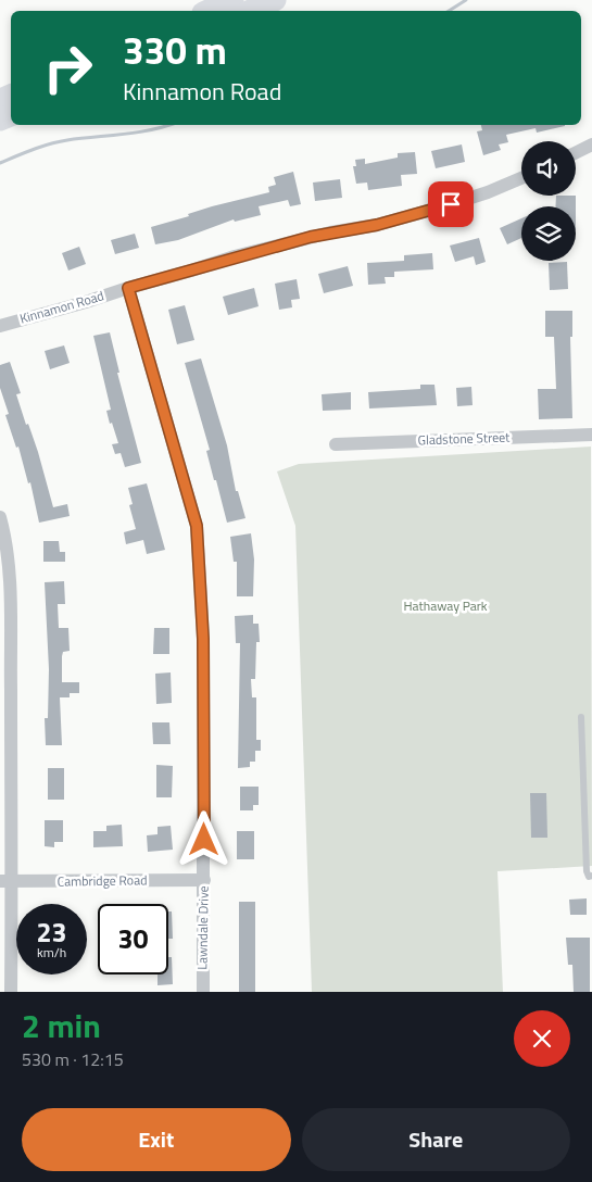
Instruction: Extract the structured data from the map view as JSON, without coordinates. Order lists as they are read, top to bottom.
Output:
{
  "streets": {
    "street": [
      "Kinnamon Road",
      "Gladstone Street",
      "Cambridge Road",
      "Lawndale Drive"
    ]
  },
  "crossings": [
    ["Kinnamon Road", "Lawndale Drive"],
    ["Cambridge Road", "Lawndale Drive"]
  ],
  "parks": ["Hathaway Park"],
  "page": {
    "turn": ["330 m", "Kinnamon Road"],
    "speed": "23 km/h",
    "limit": "30",
    "heading": ["2 min", "530 m · 12:15"],
    "buttons": ["Exit", "Share"]
  }
}
